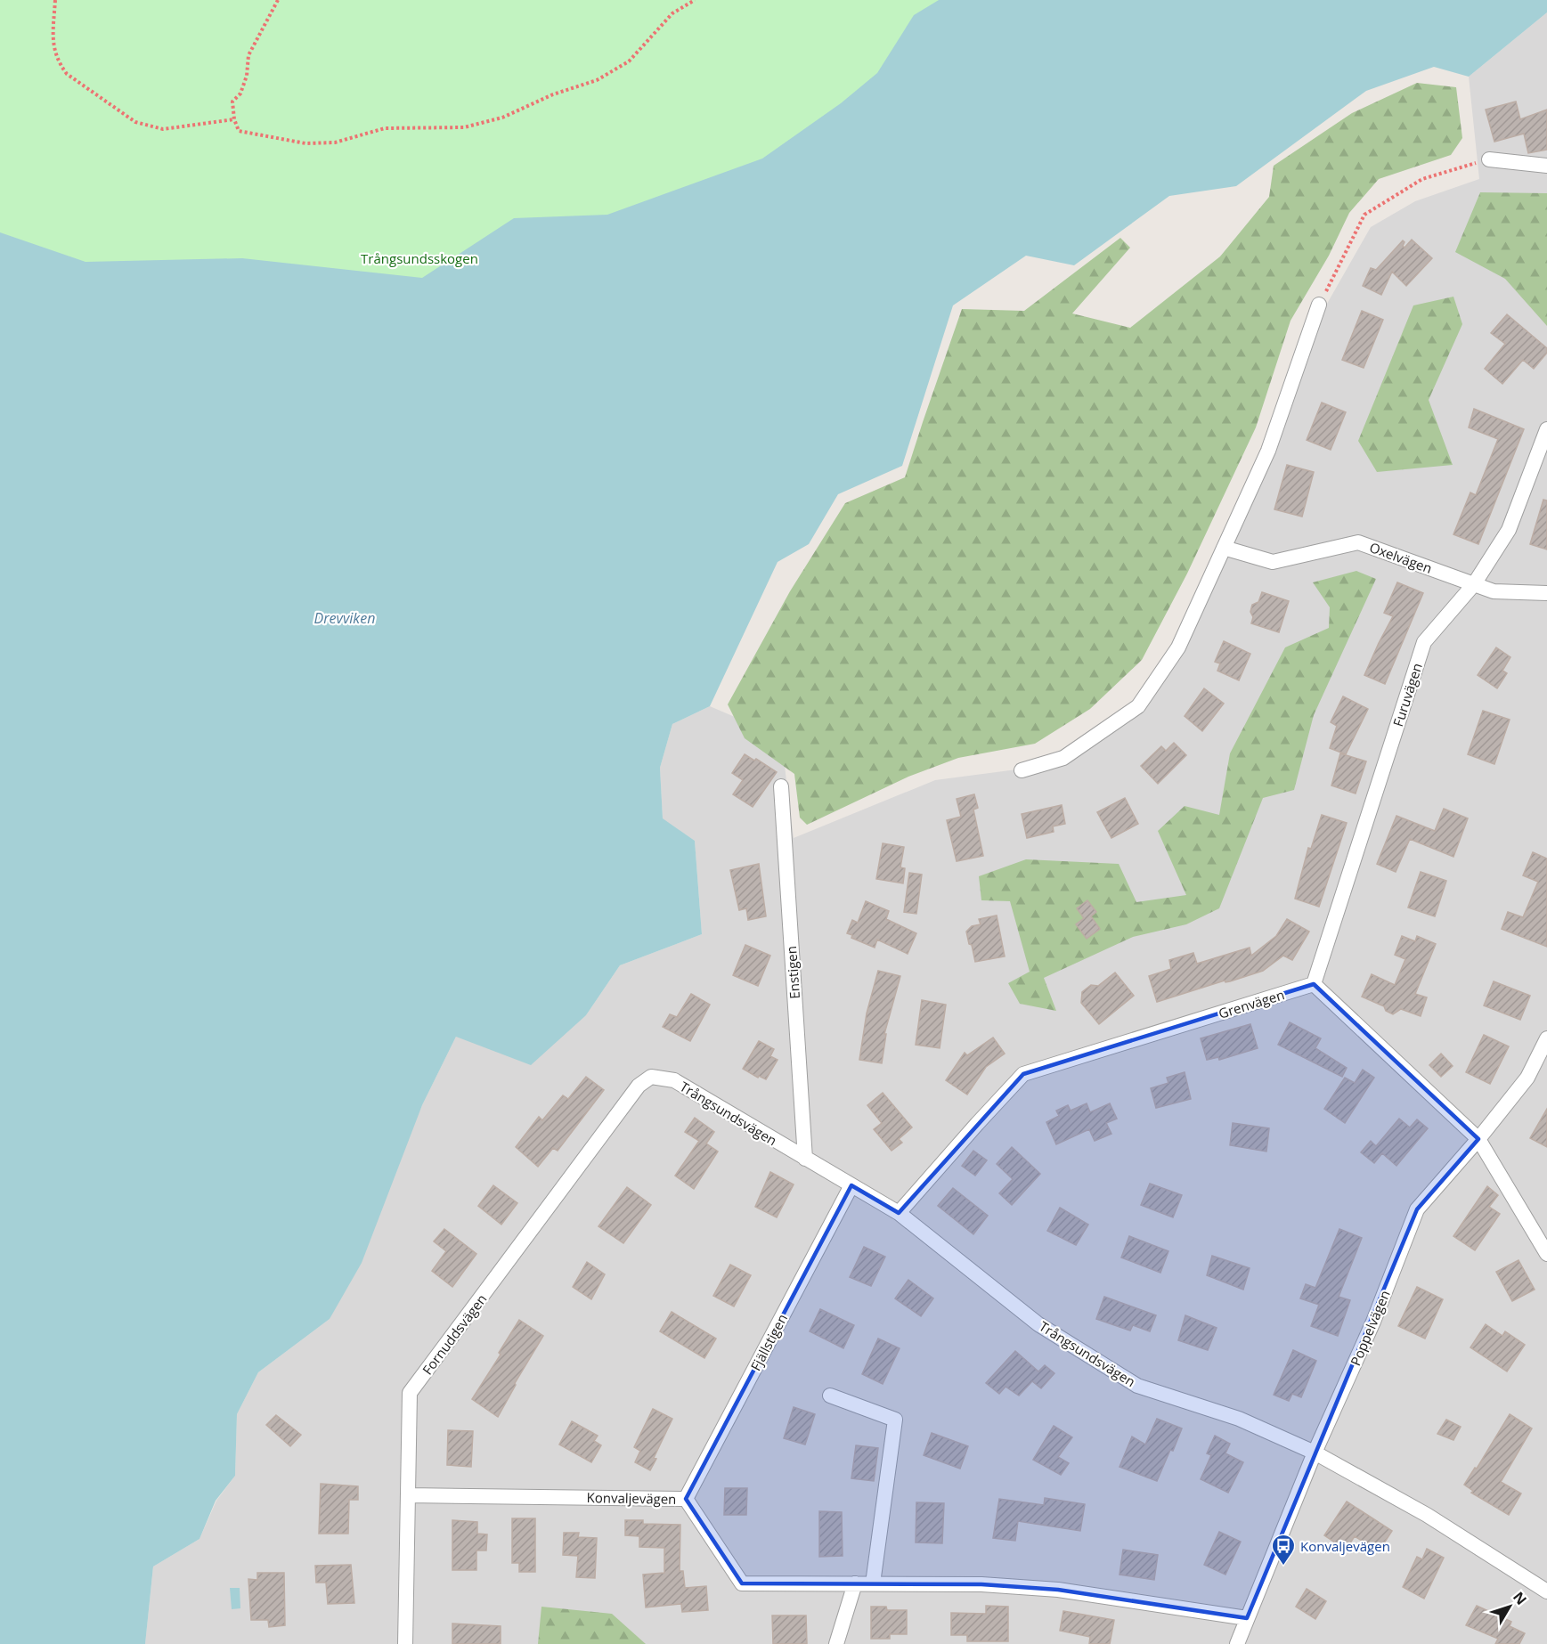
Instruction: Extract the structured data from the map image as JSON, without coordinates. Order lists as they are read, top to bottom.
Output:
{
  "streets": {
    "street": [
      "Oxelvägen",
      "Furuvägen",
      "Enstigen",
      "Grenvägen",
      "Trångsundsvägen",
      "Poppelvägen",
      "Fornuddsvägen",
      "Fjällstigen",
      "Konvaljevägen"
    ]
  },
  "crossings": [
    ["Oxelvägen", "Furuvägen"],
    ["Furuvägen", "Grenvägen"],
    ["Enstigen", "Trångsundsvägen"],
    ["Grenvägen", "Trångsundsvägen"],
    ["Trångsundsvägen", "Poppelvägen"],
    ["Trångsundsvägen", "Fornuddsvägen"],
    ["Trångsundsvägen", "Fjällstigen"],
    ["Poppelvägen", "Konvaljevägen"],
    ["Fornuddsvägen", "Konvaljevägen"],
    ["Fjällstigen", "Konvaljevägen"]
  ],
  "water": ["Drevviken"],
  "parks": ["Trångsundsskogen"],
  "places": {
    "bus stop": ["Konvaljevägen"]
  },
  "north": "top right"
}
